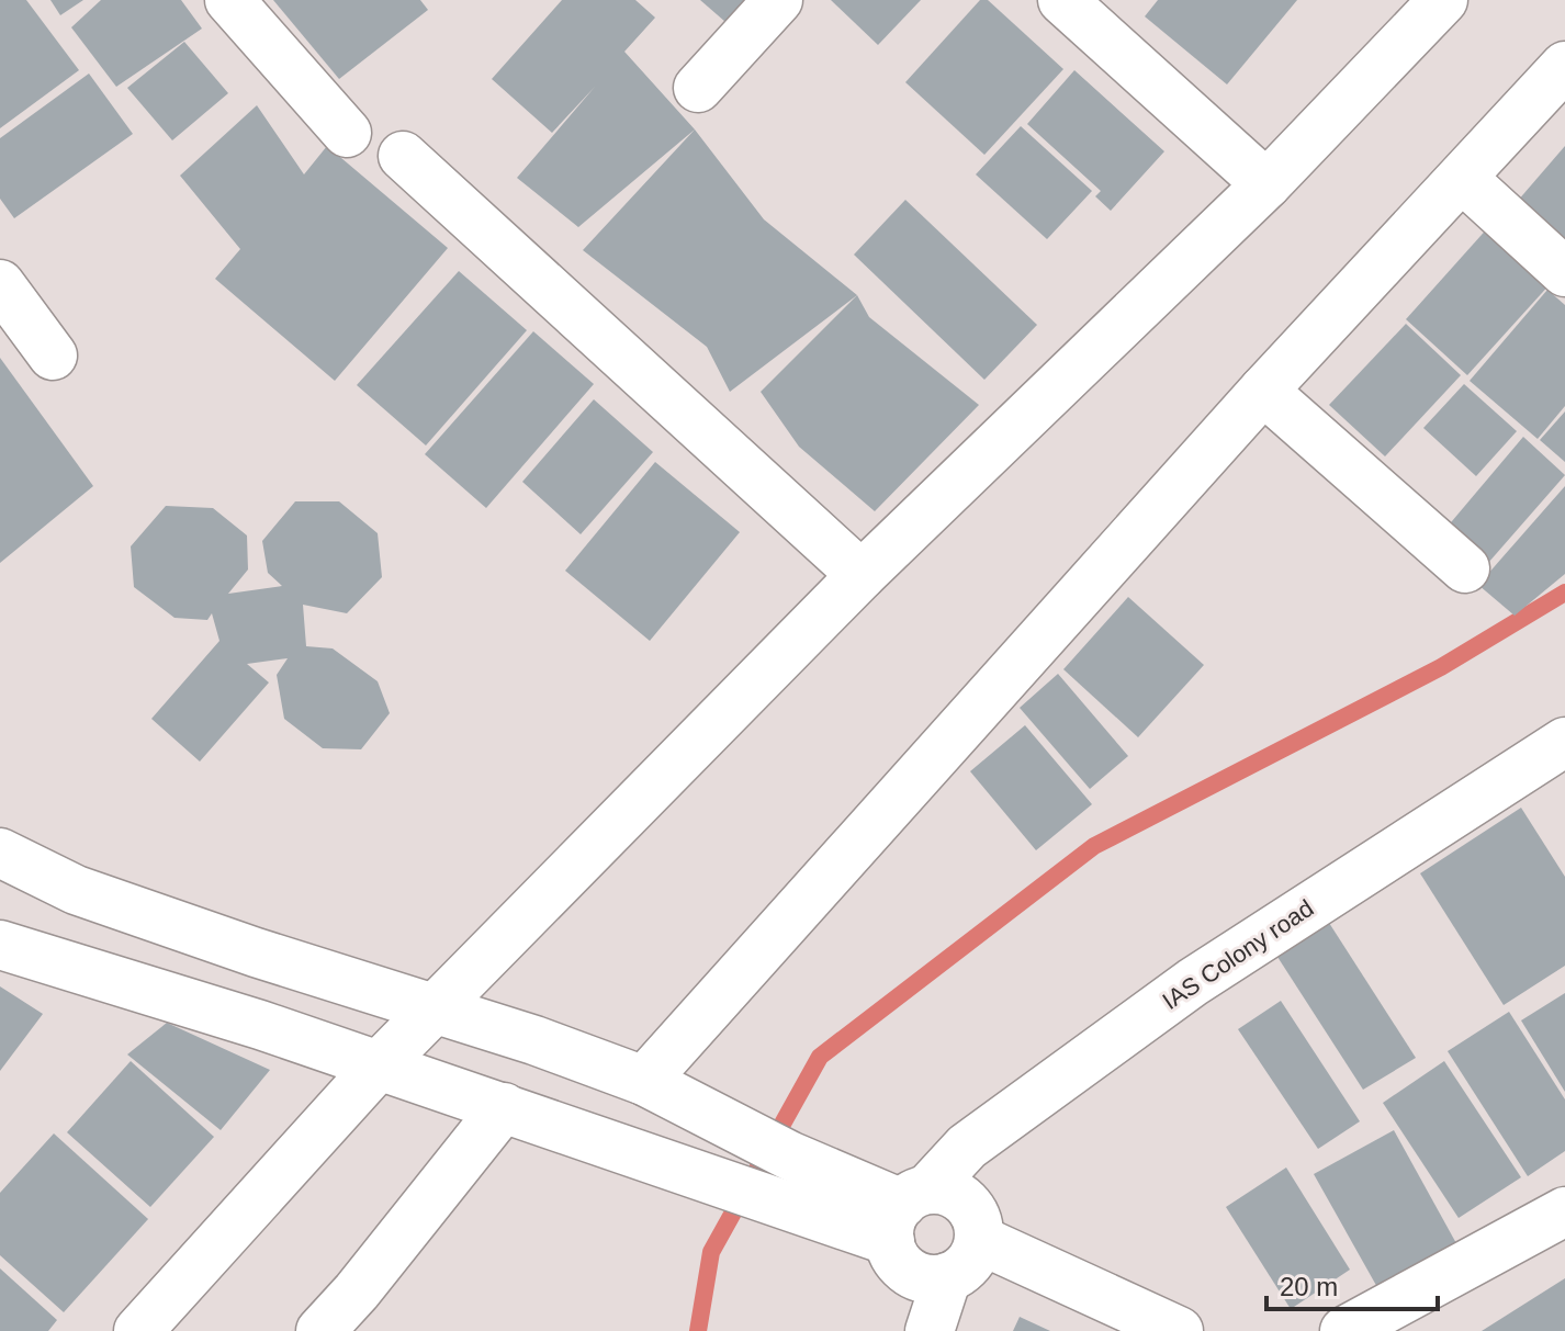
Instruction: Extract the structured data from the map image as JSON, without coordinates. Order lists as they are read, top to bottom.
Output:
{
  "streets": {
    "street": ["IAS Colony road"]
  },
  "scale_bar": "20 m"
}
